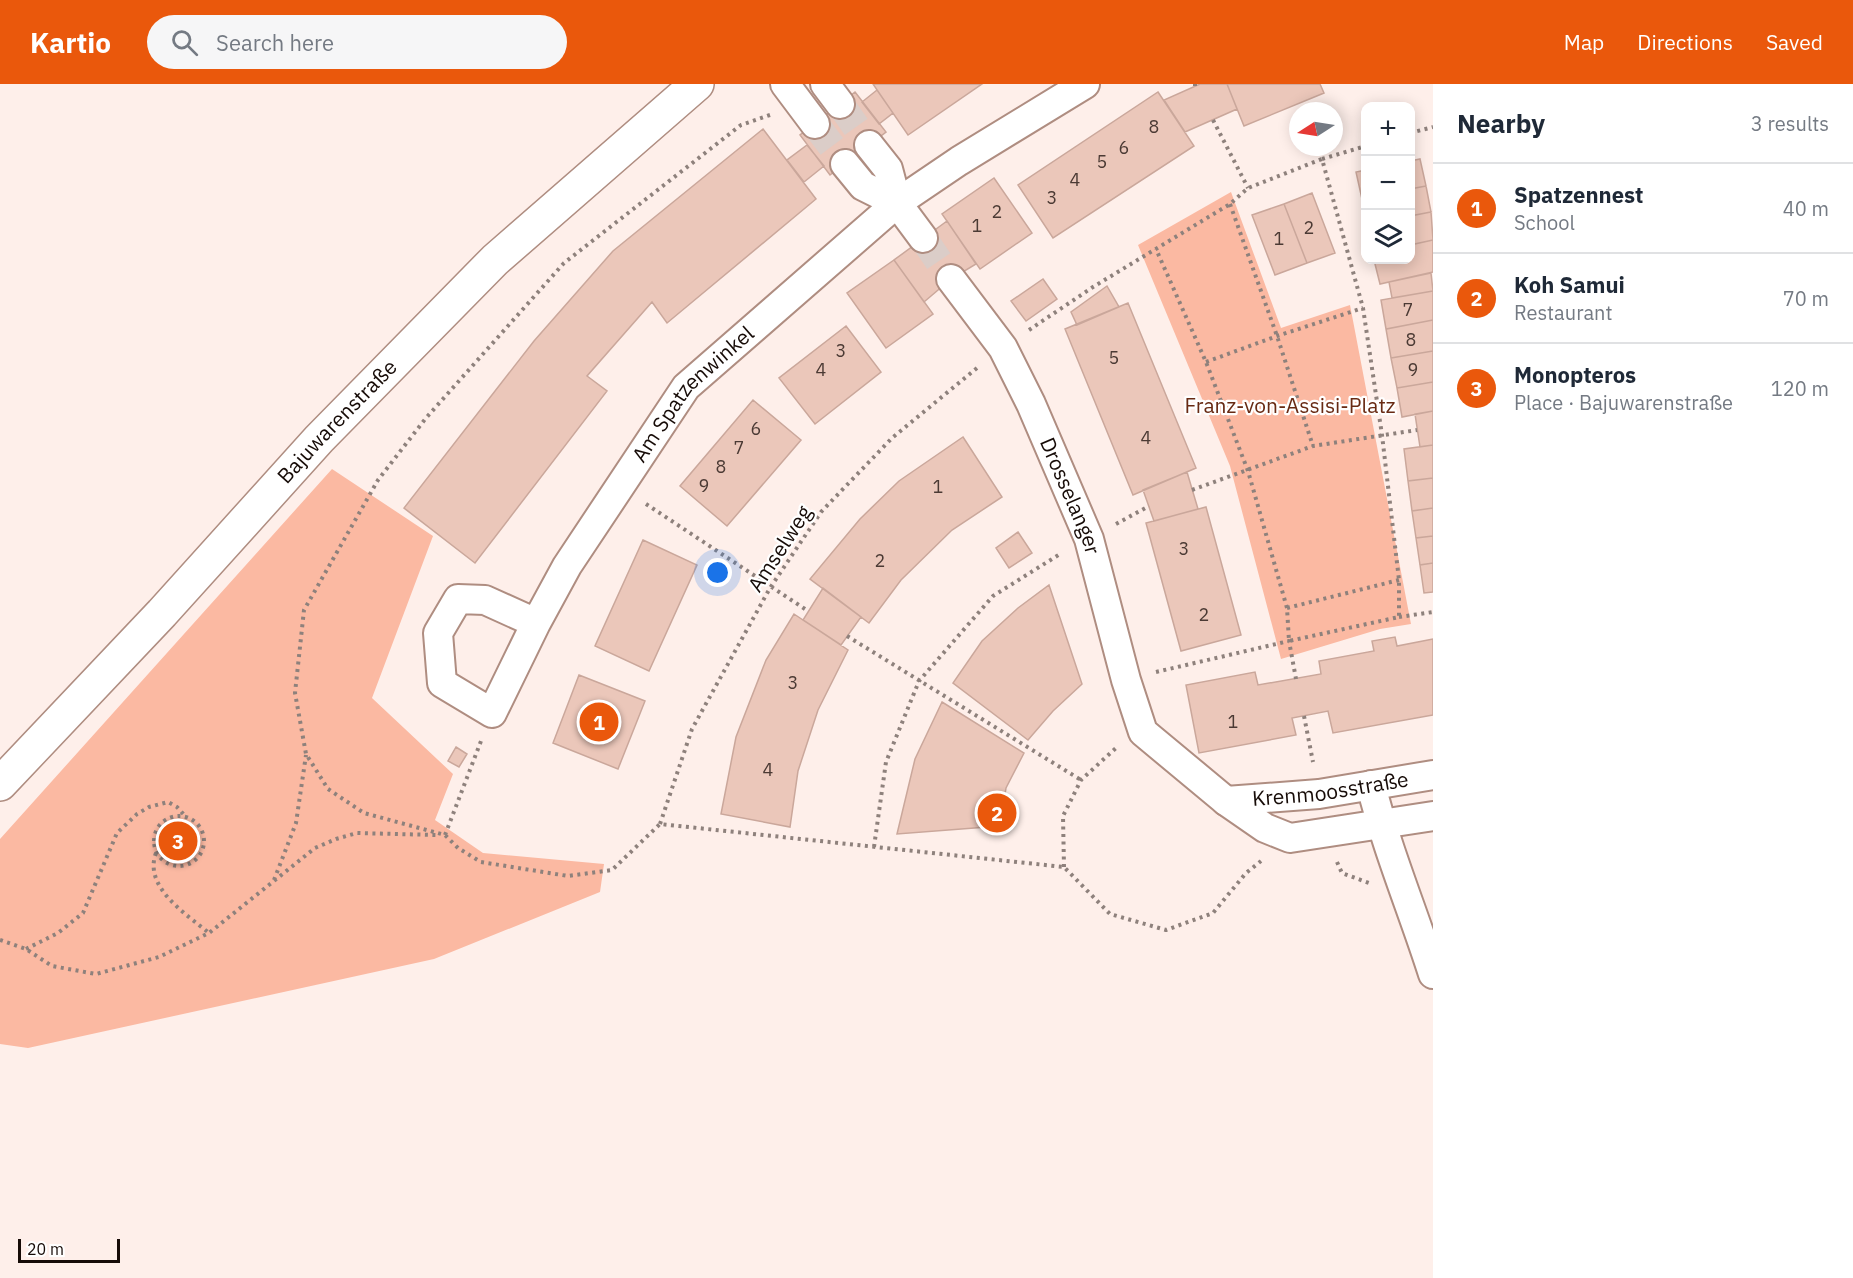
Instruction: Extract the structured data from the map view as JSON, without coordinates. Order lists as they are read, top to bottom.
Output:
{
  "streets": {
    "main road": ["Bajuwarenstraße"],
    "street": ["Am Spatzenwinkel", "Drosselanger", "Krenmoosstraße"],
    "path": ["Amselweg"]
  },
  "crossings": [
    ["Drosselanger", "Amselweg"],
    ["Drosselanger", "Krenmoosstraße"]
  ],
  "parks": ["Franz-von-Assisi-Platz"],
  "house_numbers": [
    "8",
    "6",
    "5",
    "4",
    "3",
    "2",
    "1",
    "2",
    "1",
    "7",
    "8",
    "3",
    "5",
    "4",
    "9",
    "6",
    "4",
    "7",
    "8",
    "9",
    "1",
    "3",
    "2",
    "2",
    "3",
    "1",
    "4"
  ],
  "scale_bar": "20 m",
  "north": "left",
  "page": {
    "header": "Kartio",
    "search": "Search here",
    "nav": ["Map", "Directions", "Saved"],
    "heading": ["Nearby", "3 results"],
    "map_buttons": ["+", "−"],
    "list": [
      {
        "mark": "1",
        "name": "Spatzennest",
        "note": "School",
        "value": "40 m"
      },
      {
        "mark": "2",
        "name": "Koh Samui",
        "note": "Restaurant",
        "value": "70 m"
      },
      {
        "mark": "3",
        "name": "Monopteros",
        "note": "Place · Bajuwarenstraße",
        "value": "120 m"
      }
    ],
    "pins": ["1", "2", "3"],
    "scale": "20 m"
  }
}
